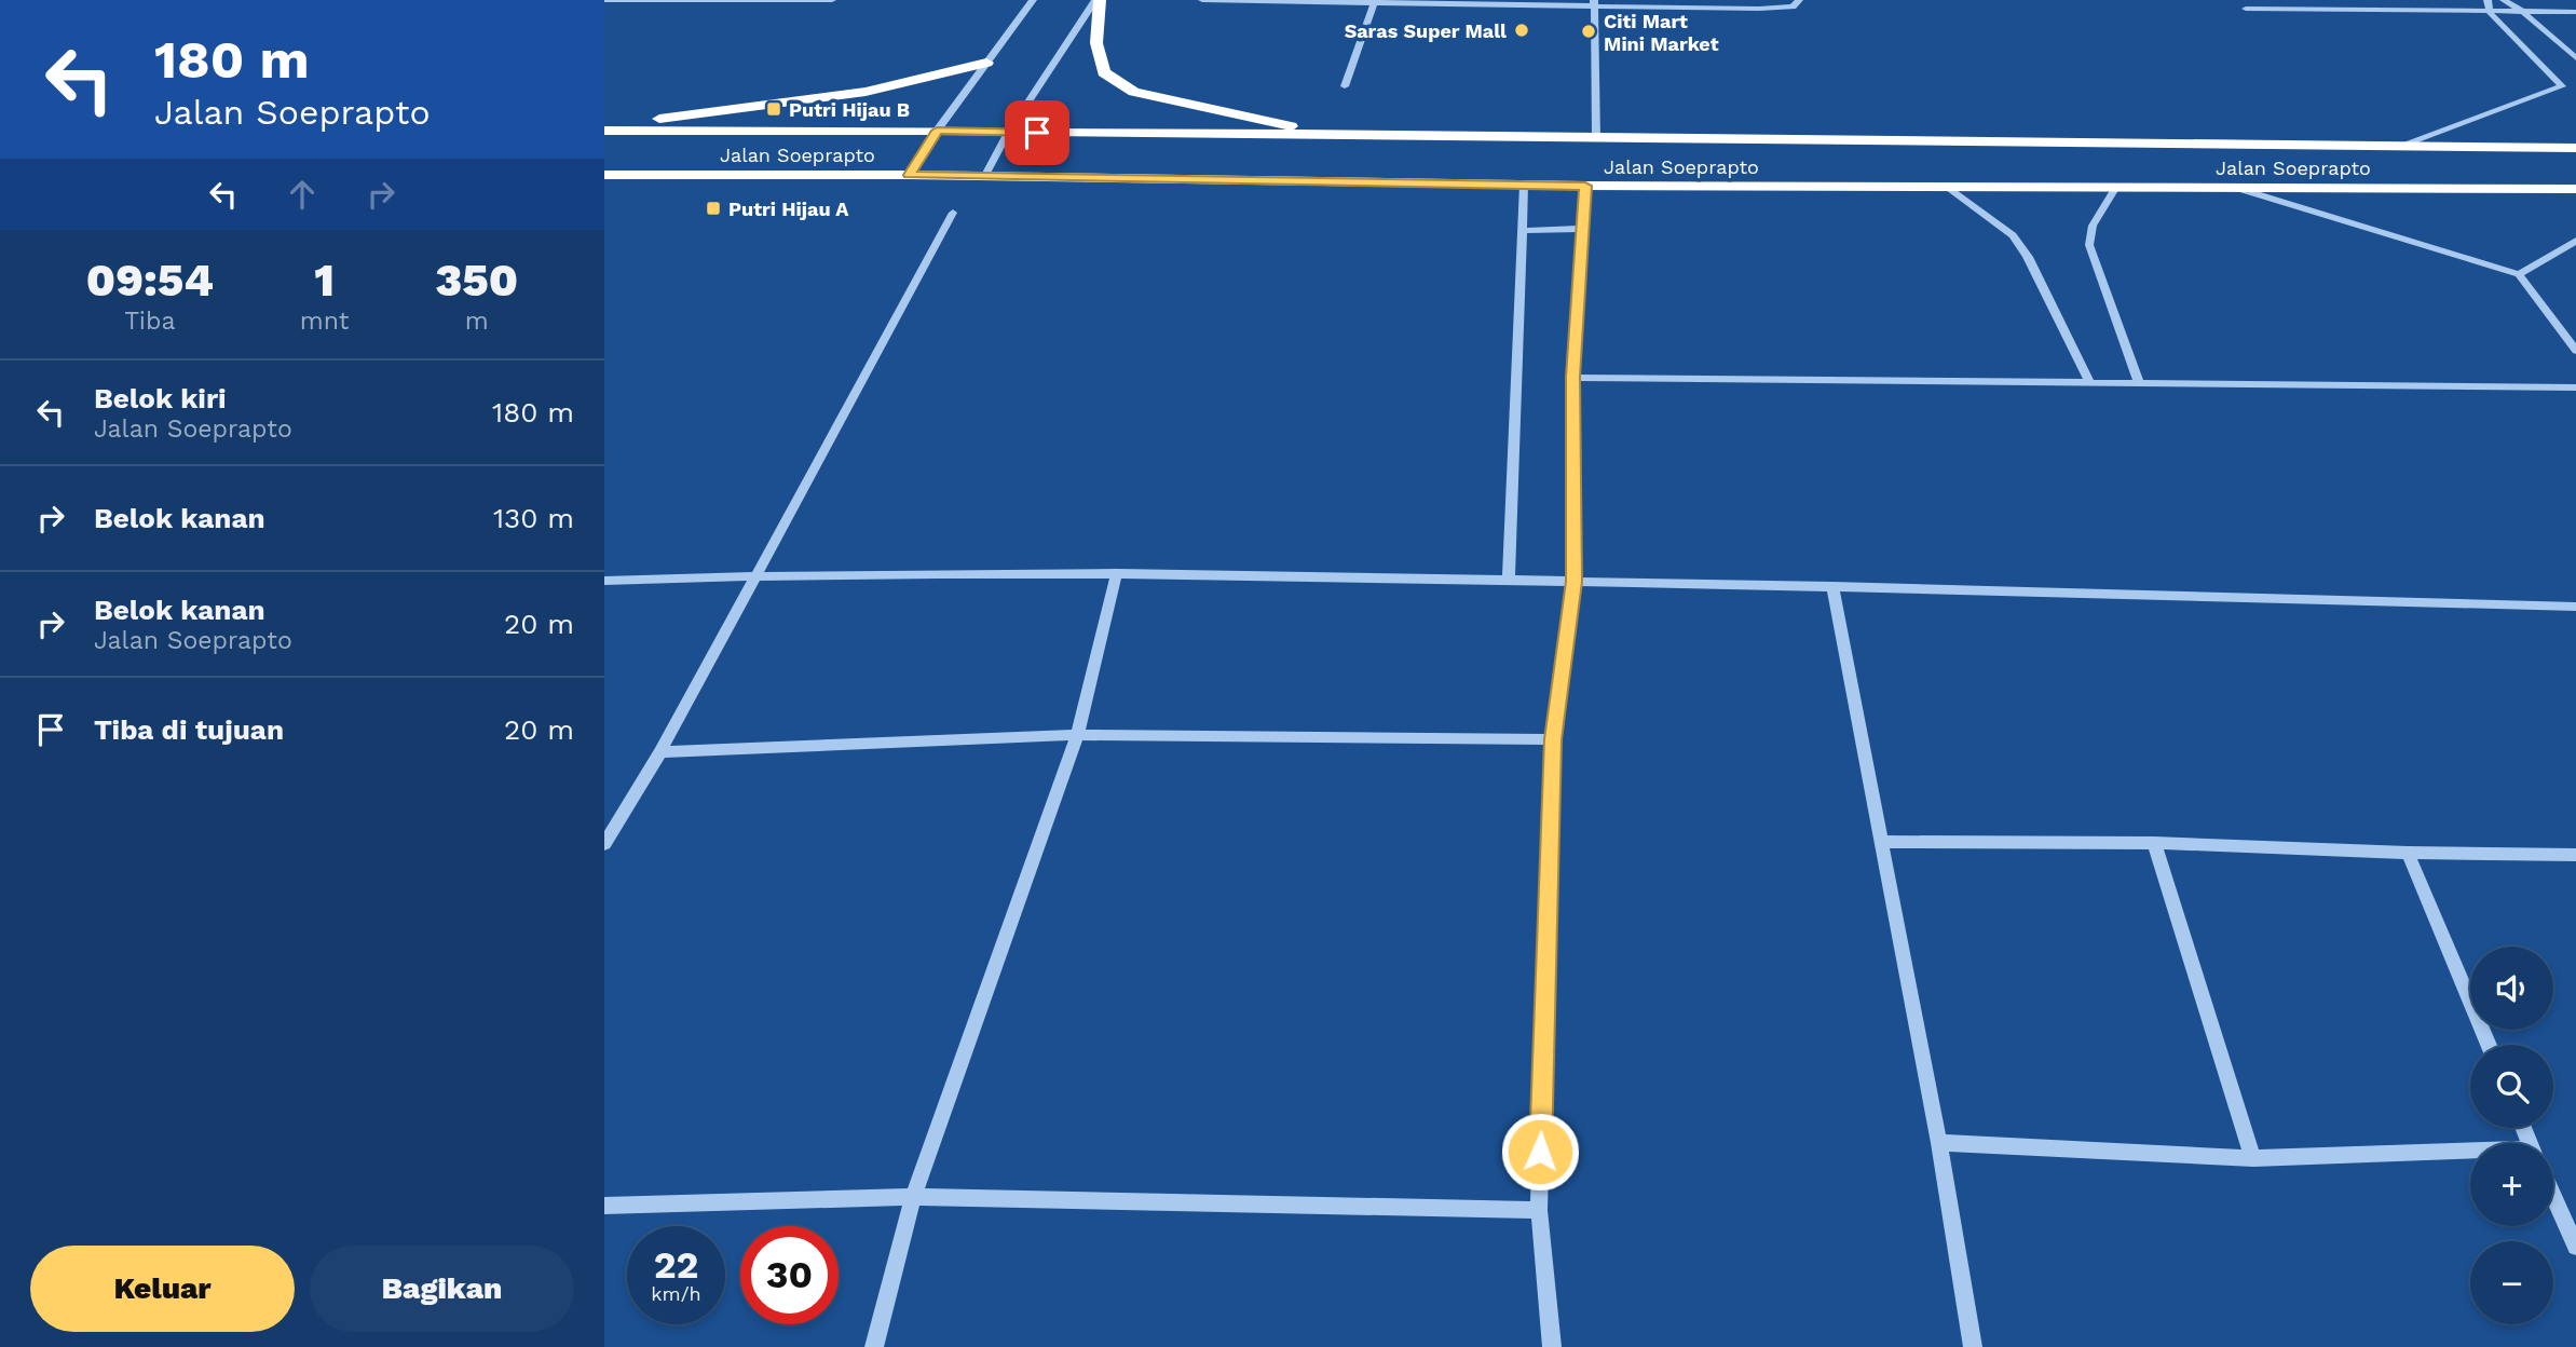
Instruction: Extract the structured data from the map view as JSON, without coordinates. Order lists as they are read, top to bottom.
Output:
{
  "streets": {
    "highway": ["Jalan Soeprapto"]
  },
  "places": {
    "other": ["Saras Super Mall", "Citi Mart Mini Market"],
    "transit": ["Putri Hijau B", "Putri Hijau A"]
  },
  "page": {
    "turn": ["180 m", "Jalan Soeprapto"],
    "eta": [
      "09:54",
      "Tiba",
      "1",
      "mnt",
      "350",
      "m"
    ],
    "list": [
      {
        "name": "Belok kiri",
        "note": "Jalan Soeprapto",
        "value": "180 m"
      },
      {
        "name": "Belok kanan",
        "value": "130 m"
      },
      {
        "name": "Belok kanan",
        "note": "Jalan Soeprapto",
        "value": "20 m"
      },
      {
        "name": "Tiba di tujuan",
        "value": "20 m"
      }
    ],
    "map_buttons": ["+", "−"],
    "speed": "22 km/h",
    "limit": "30",
    "buttons": ["Keluar", "Bagikan"]
  }
}
